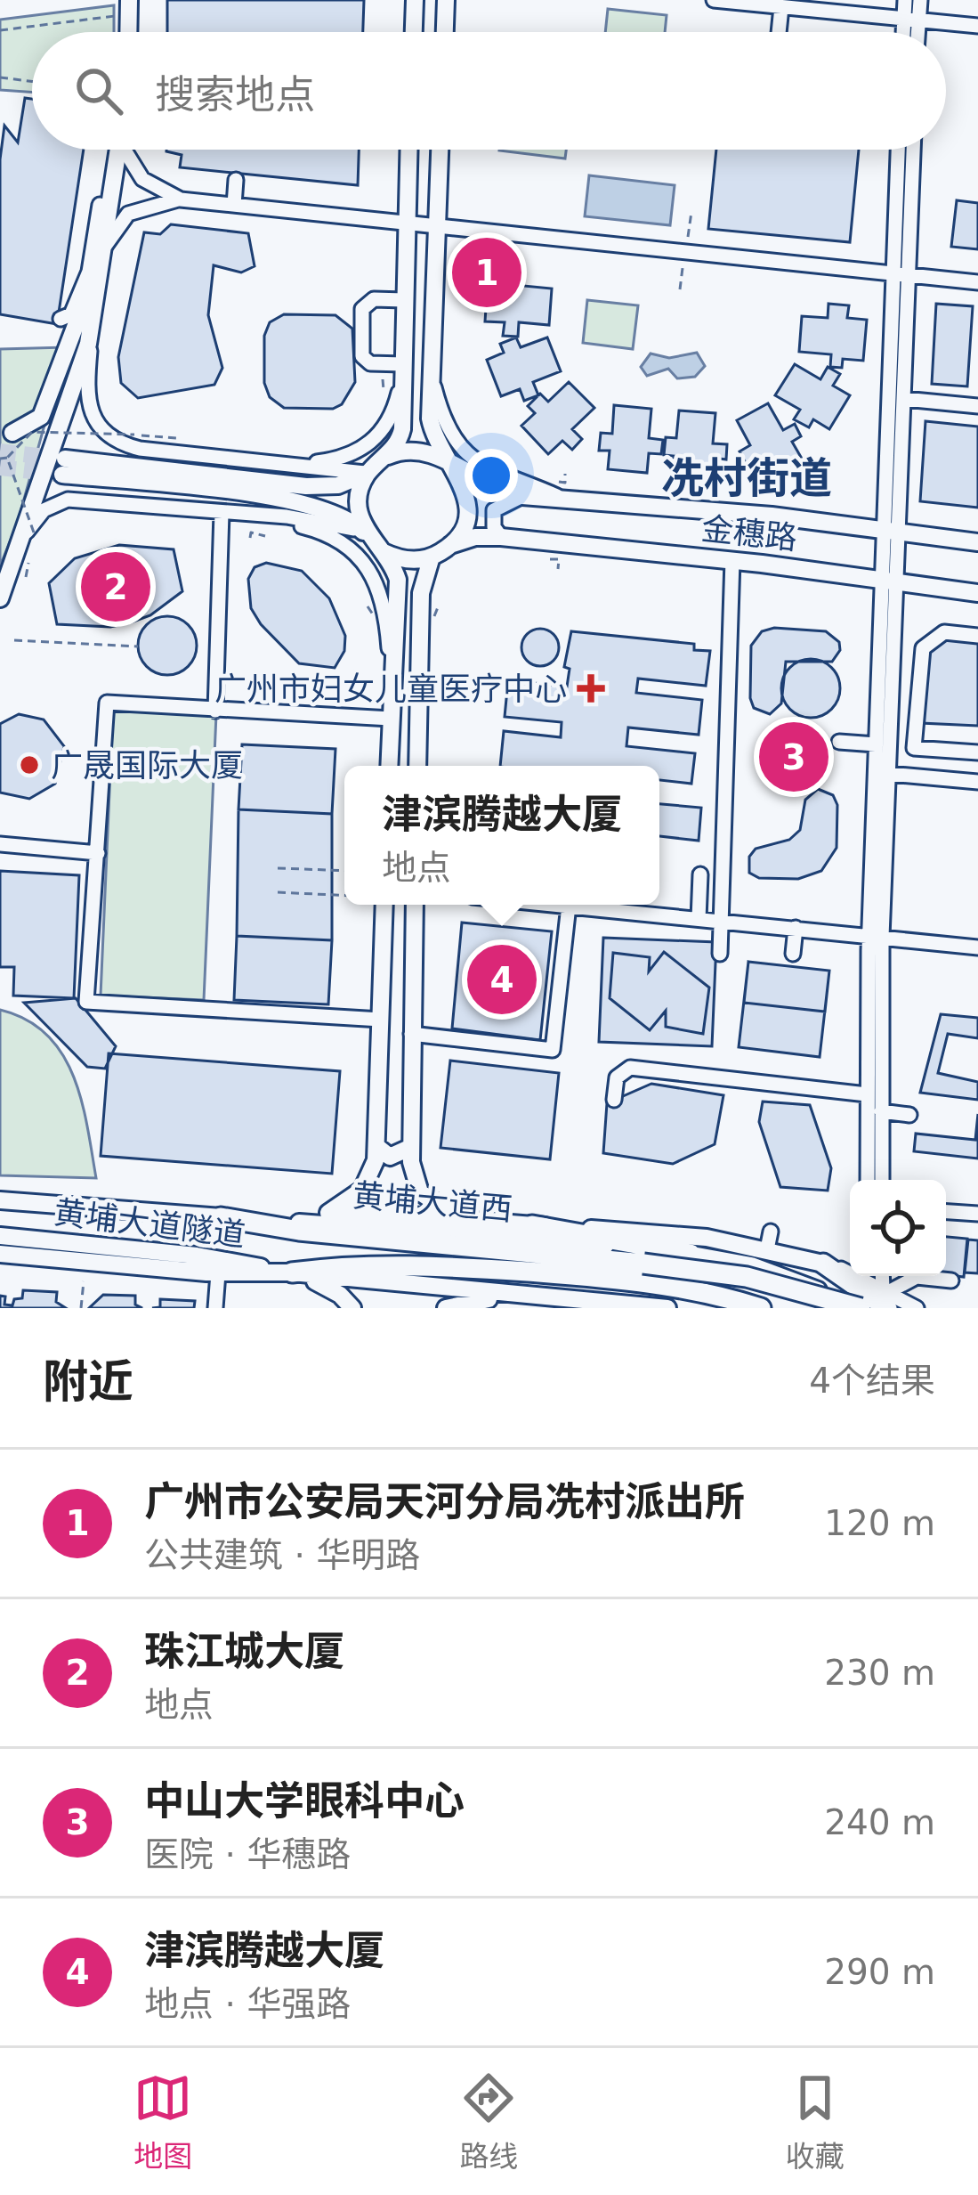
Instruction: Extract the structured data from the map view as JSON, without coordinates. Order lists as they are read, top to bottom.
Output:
{
  "streets": {
    "main road": ["金穗路", "黄埔大道西", "黄埔大道隧道"]
  },
  "districts": ["冼村街道"],
  "places": {
    "health": ["广州市妇女儿童医疗中心"],
    "other": ["广晟国际大厦"]
  },
  "page": {
    "search": "搜索地点",
    "pins": [
      "1",
      "2",
      "3",
      "4"
    ],
    "popup": ["津滨腾越大厦", "地点"],
    "heading": ["附近", "4个结果"],
    "list": [
      {
        "mark": "1",
        "name": "广州市公安局天河分局冼村派出所",
        "note": "公共建筑 · 华明路",
        "value": "120 m"
      },
      {
        "mark": "2",
        "name": "珠江城大厦",
        "note": "地点",
        "value": "230 m"
      },
      {
        "mark": "3",
        "name": "中山大学眼科中心",
        "note": "医院 · 华穗路",
        "value": "240 m"
      },
      {
        "mark": "4",
        "name": "津滨腾越大厦",
        "note": "地点 · 华强路",
        "value": "290 m"
      }
    ],
    "nav": ["地图", "路线", "收藏"]
  }
}
